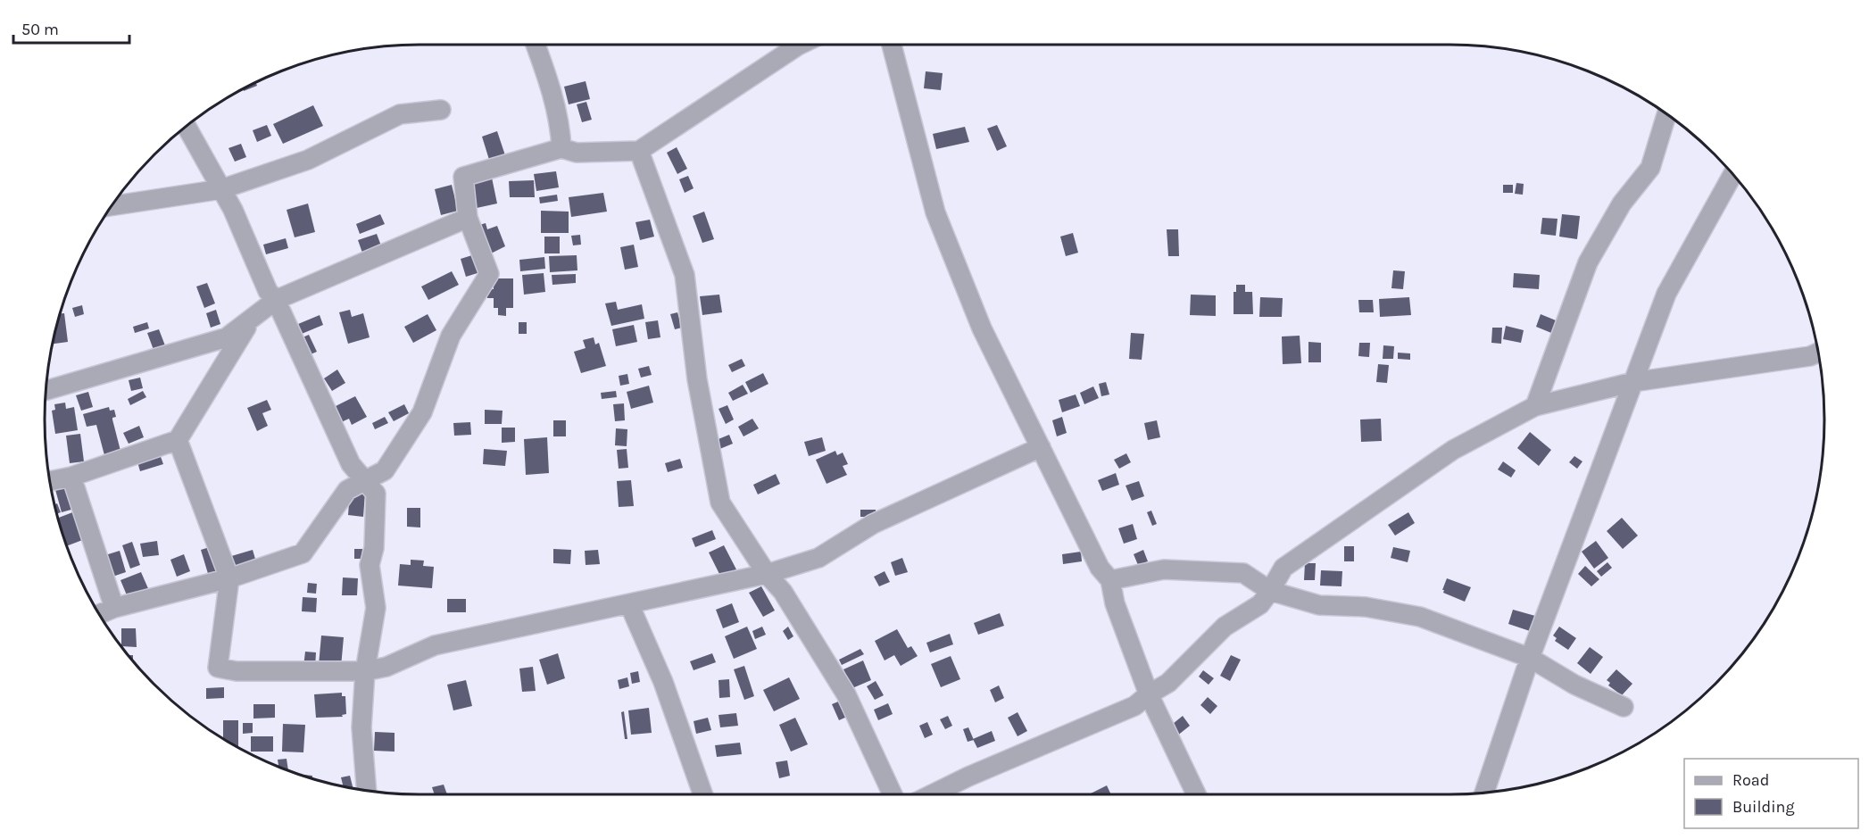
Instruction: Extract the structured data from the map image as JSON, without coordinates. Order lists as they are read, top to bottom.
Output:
{
  "legend": ["Road", "Building"],
  "scale_bar": "50 m"
}
